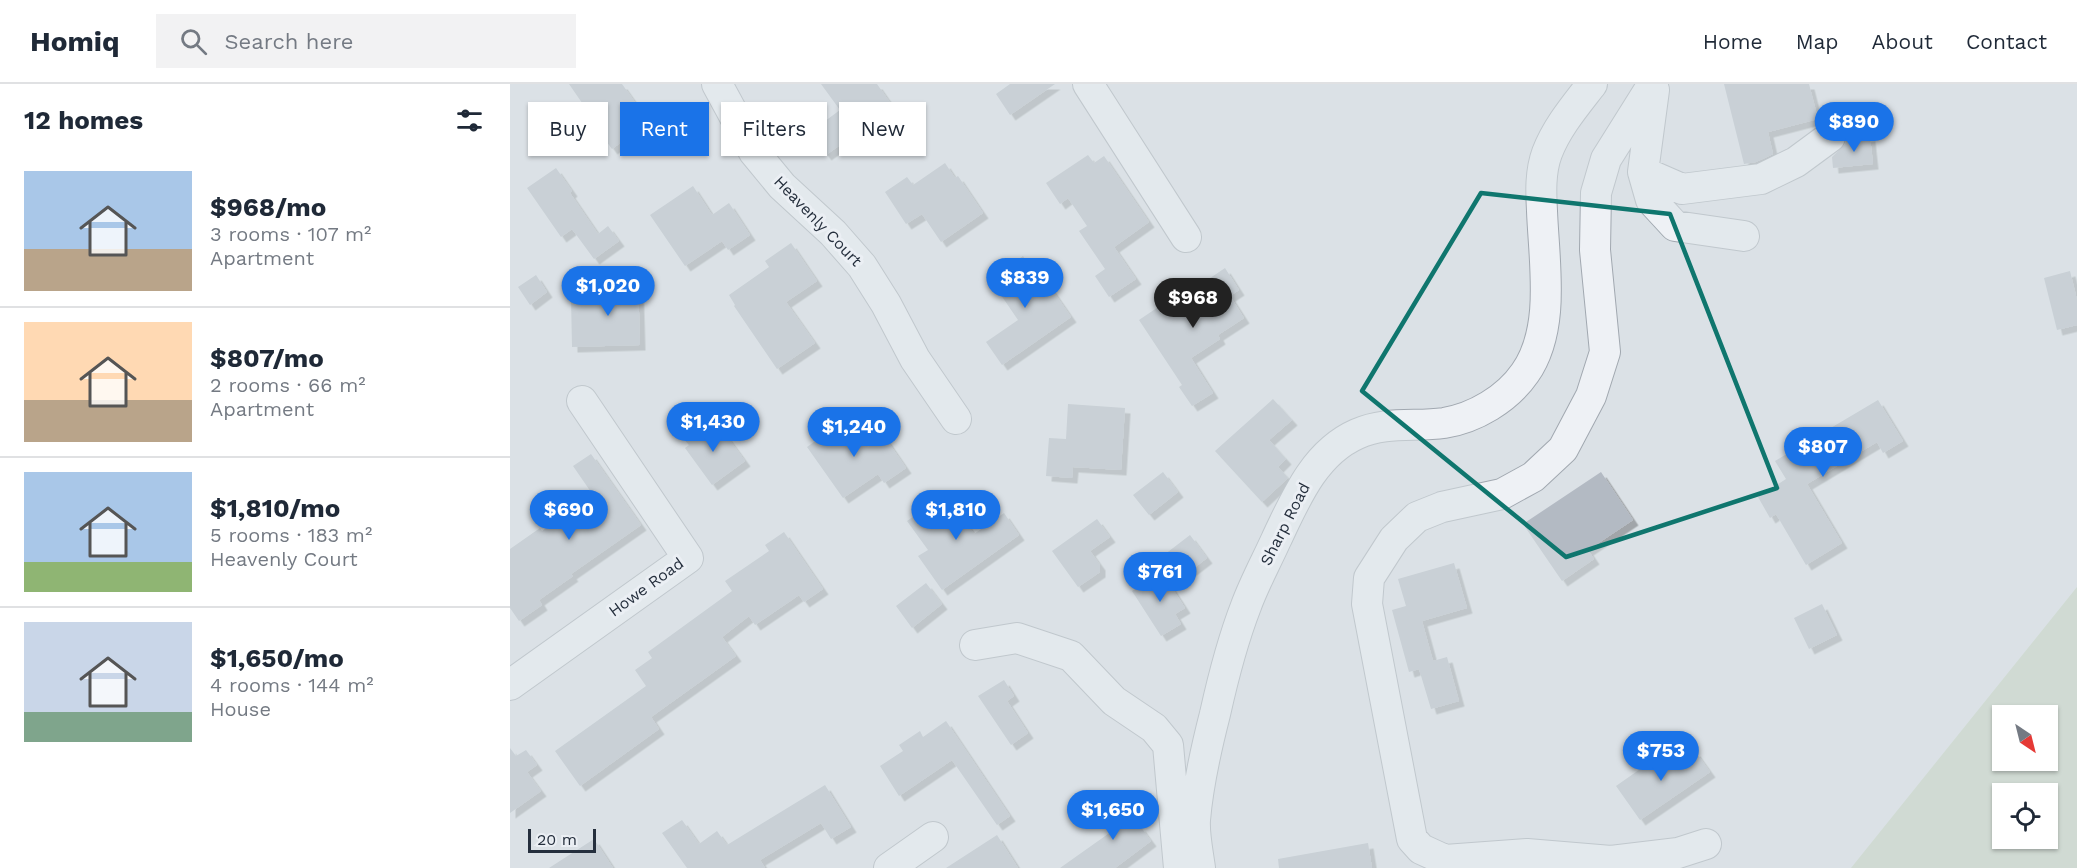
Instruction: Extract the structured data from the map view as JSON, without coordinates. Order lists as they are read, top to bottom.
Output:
{
  "streets": {
    "street": ["Heavenly Court", "Sharp Road", "Howe Road"]
  },
  "scale_bar": "20 m",
  "north": "bottom right",
  "page": {
    "header": "Homiq",
    "search": "Search here",
    "nav": [
      "Home",
      "Map",
      "About",
      "Contact"
    ],
    "heading": "12 homes",
    "price": [
      "$890",
      "$839",
      "$1,020",
      "$968",
      "$1,430",
      "$1,240",
      "$807",
      "$690",
      "$1,810",
      "$761",
      "$753",
      "$1,650"
    ],
    "chip": [
      "Buy",
      "Rent",
      "Filters",
      "New"
    ],
    "list": [
      {
        "name": "$968/mo",
        "note": "3 rooms · 107 m² · Apartment"
      },
      {
        "name": "$807/mo",
        "note": "2 rooms · 66 m² · Apartment"
      },
      {
        "name": "$1,810/mo",
        "note": "5 rooms · 183 m² · Heavenly Court"
      },
      {
        "name": "$1,650/mo",
        "note": "4 rooms · 144 m² · House"
      }
    ],
    "scale": "20 m"
  }
}
